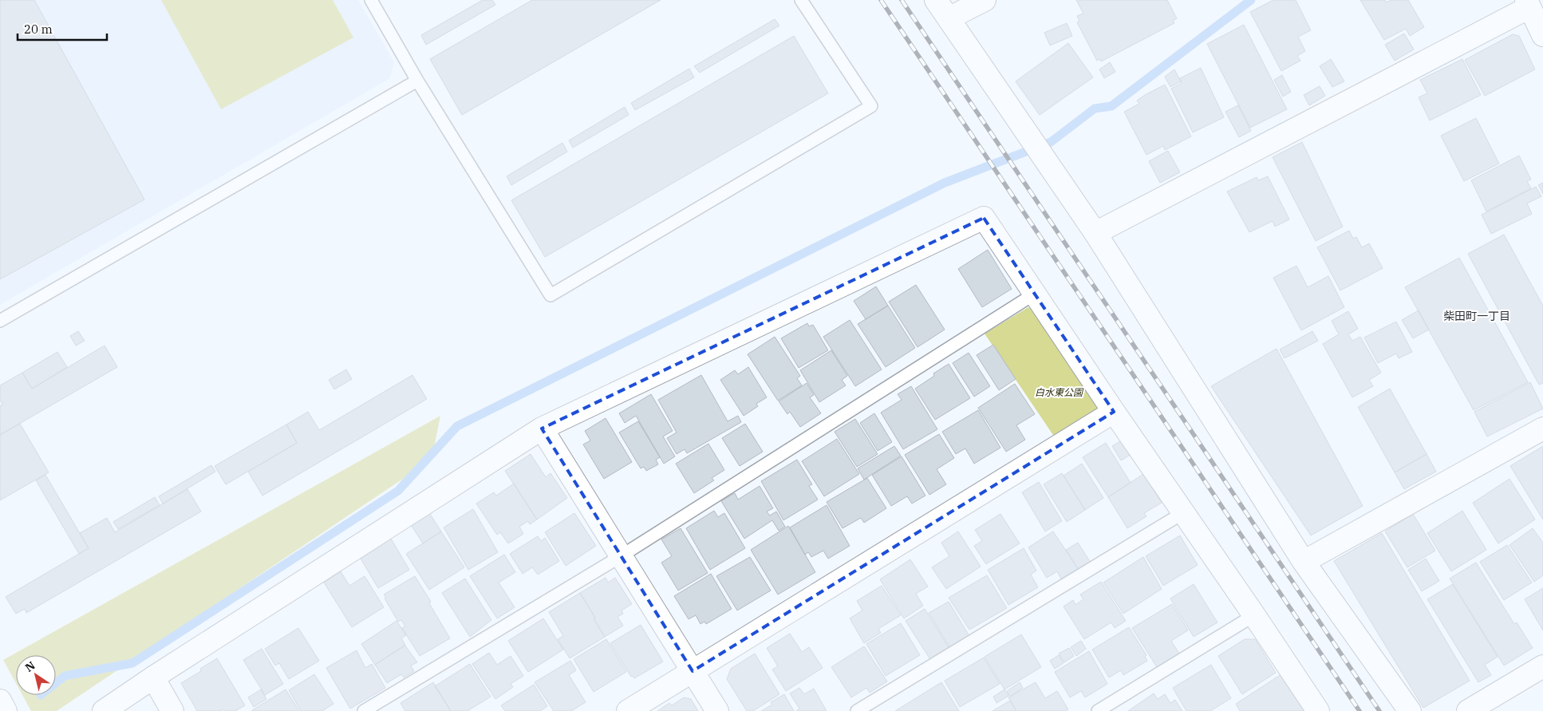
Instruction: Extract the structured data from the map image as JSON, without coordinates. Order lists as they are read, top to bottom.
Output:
{
  "districts": ["柴田町一丁目"],
  "parks": ["白水東公園"],
  "scale_bar": "20 m",
  "north": "top left"
}
